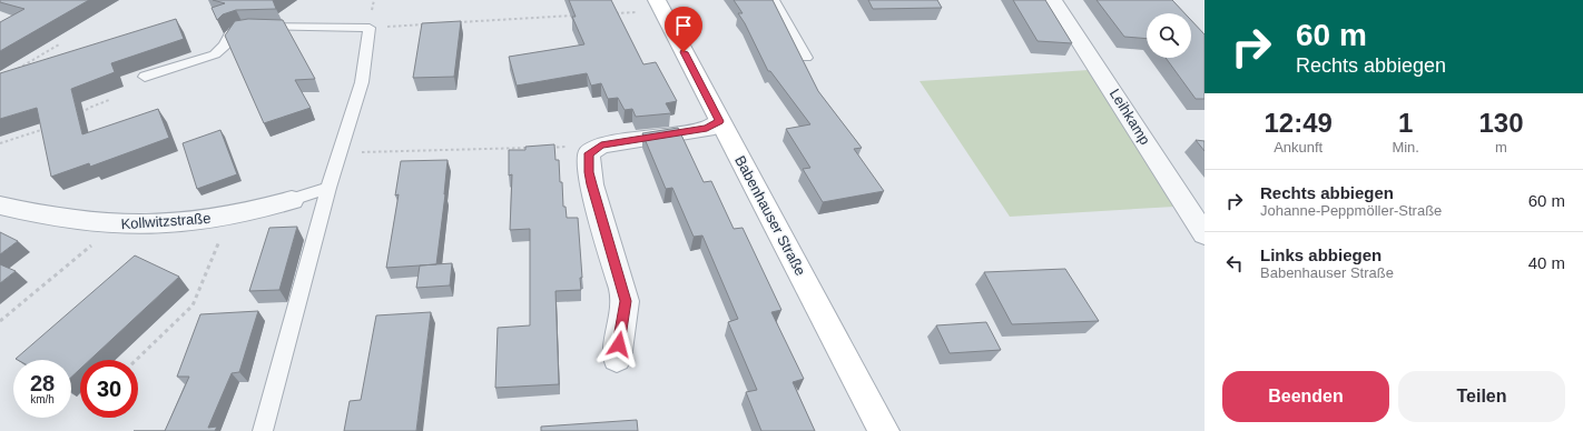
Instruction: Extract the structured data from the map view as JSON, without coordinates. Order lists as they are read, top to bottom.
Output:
{
  "streets": {
    "main road": ["Babenhauser Straße"],
    "street": ["Leihkamp", "Kollwitzstraße"]
  },
  "page": {
    "turn": ["60 m", "Rechts abbiegen"],
    "eta": [
      "12:49",
      "Ankunft",
      "1",
      "Min.",
      "130",
      "m"
    ],
    "list": [
      {
        "name": "Rechts abbiegen",
        "note": "Johanne-Peppmöller-Straße",
        "value": "60 m"
      },
      {
        "name": "Links abbiegen",
        "note": "Babenhauser Straße",
        "value": "40 m"
      }
    ],
    "speed": "28 km/h",
    "limit": "30",
    "buttons": ["Beenden", "Teilen"]
  }
}
